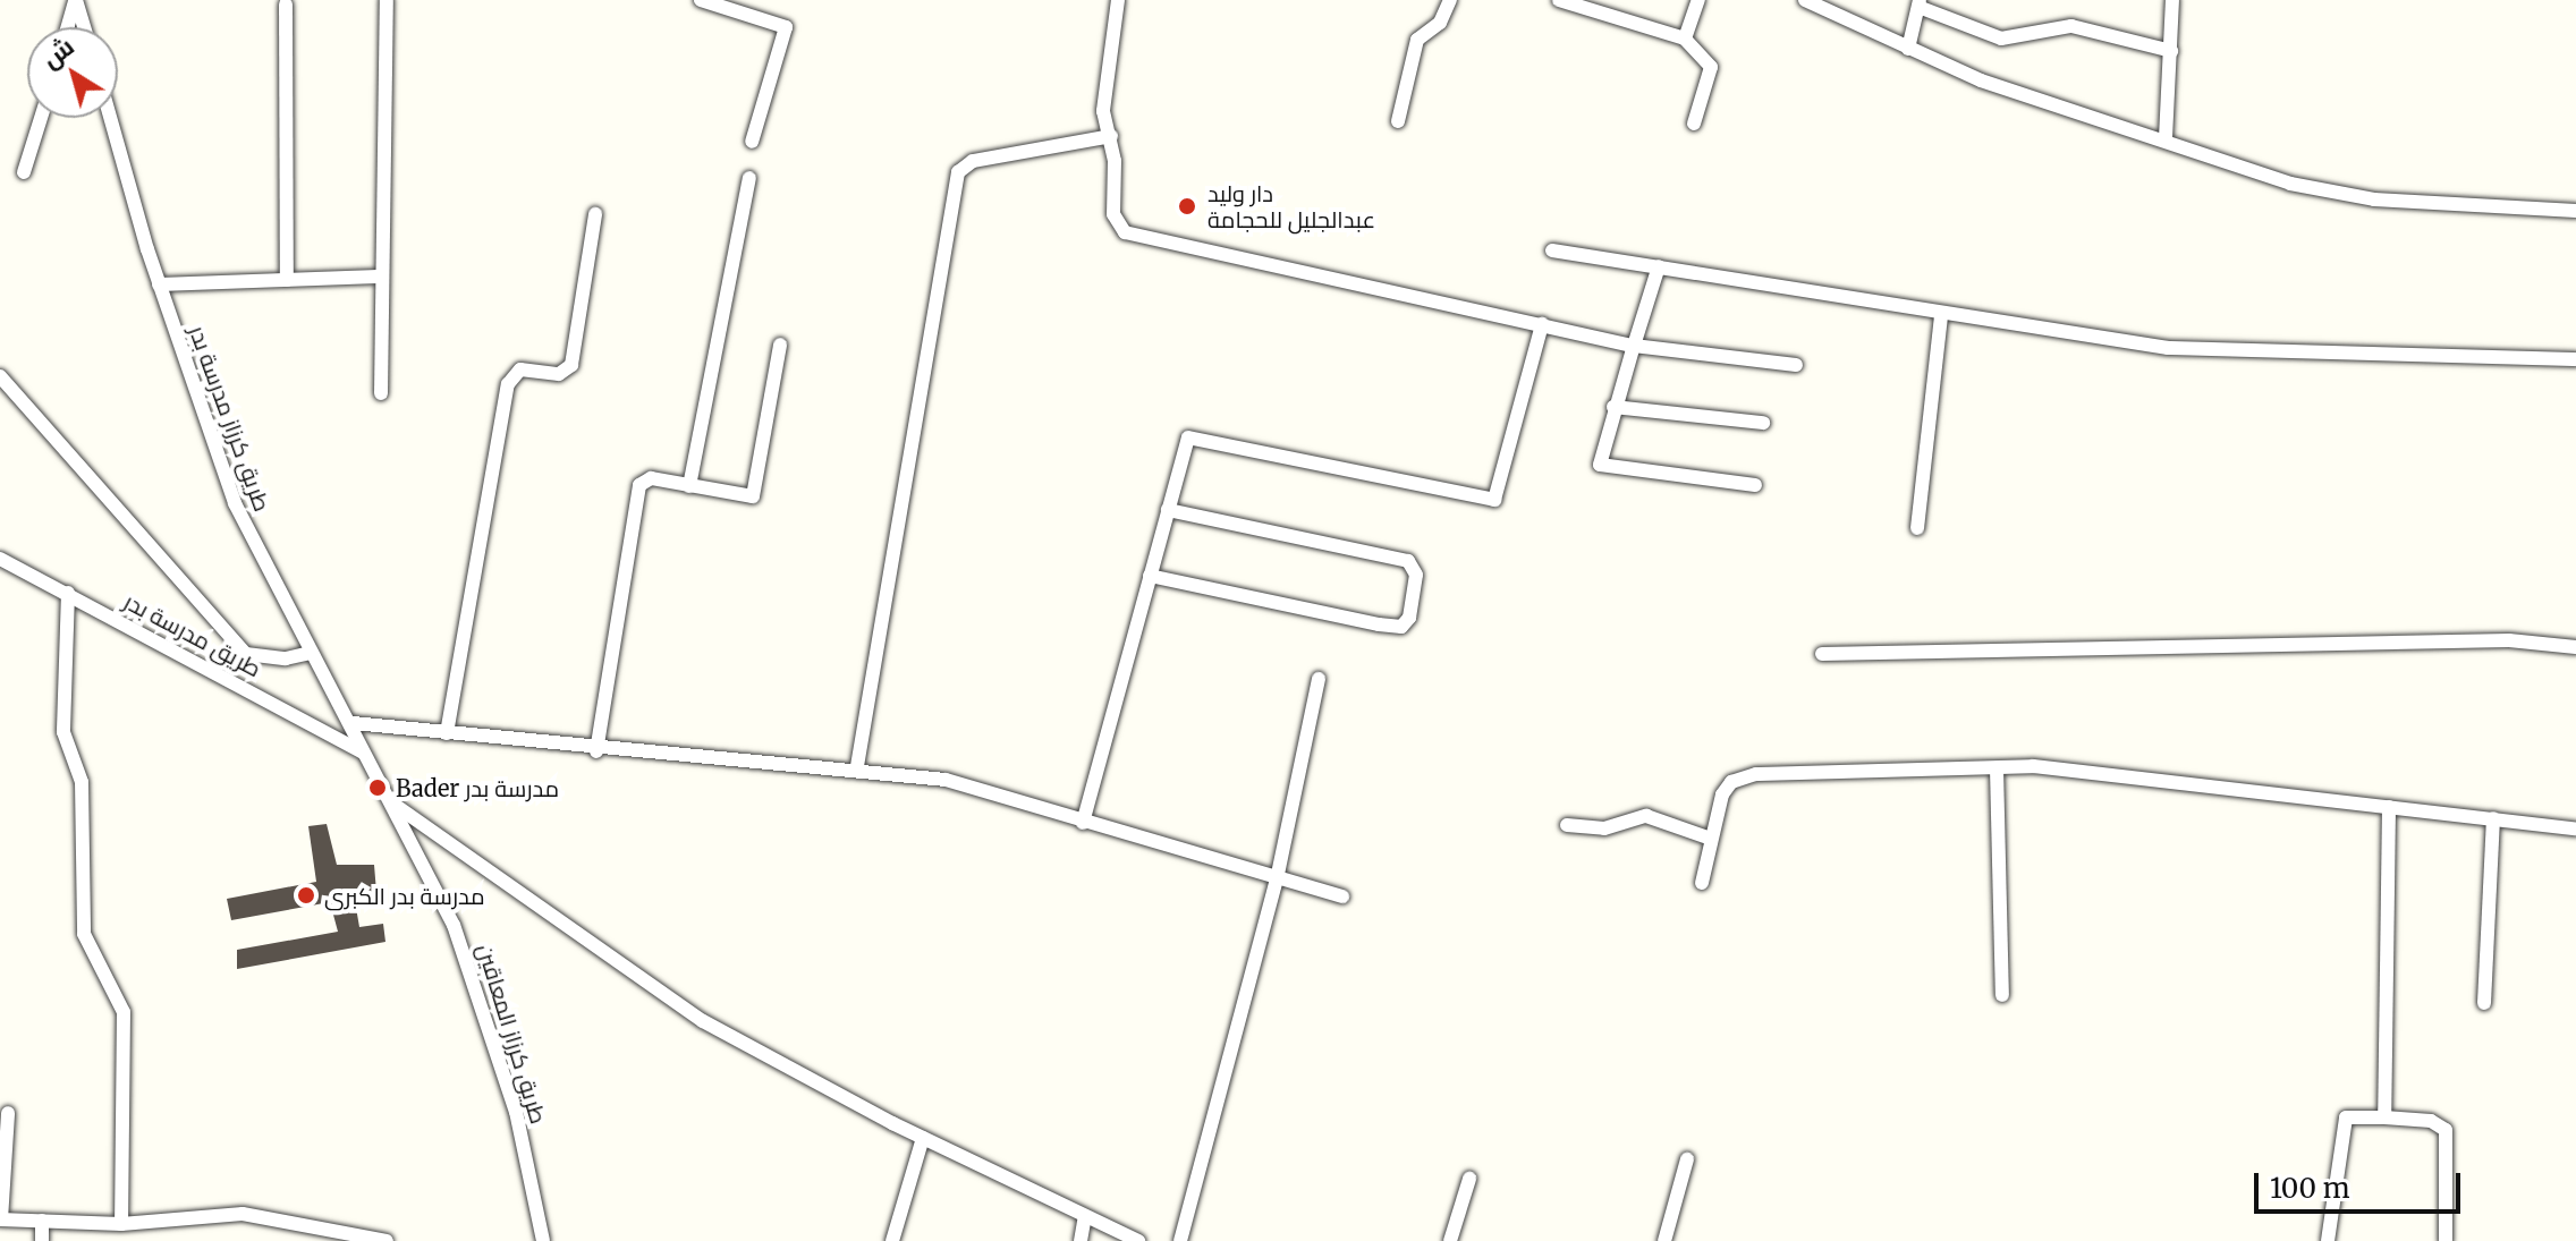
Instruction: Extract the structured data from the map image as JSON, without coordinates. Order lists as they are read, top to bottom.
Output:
{
  "streets": {
    "street": ["طريق كرزاز مدرسة بدر", "طريق مدرسة بدر", "طريق كرزاز المعاقين"]
  },
  "crossings": [
    ["طريق كرزاز مدرسة بدر", "طريق مدرسة بدر"],
    ["طريق كرزاز مدرسة بدر", "طريق كرزاز المعاقين"],
    ["طريق مدرسة بدر", "طريق كرزاز المعاقين"]
  ],
  "places": ["دار وليد عبدالجليل للحجامة", "Bader مدرسة بدر", "مدرسة بدر الكبرى"],
  "scale_bar": "100 m",
  "north": "top left"
}
